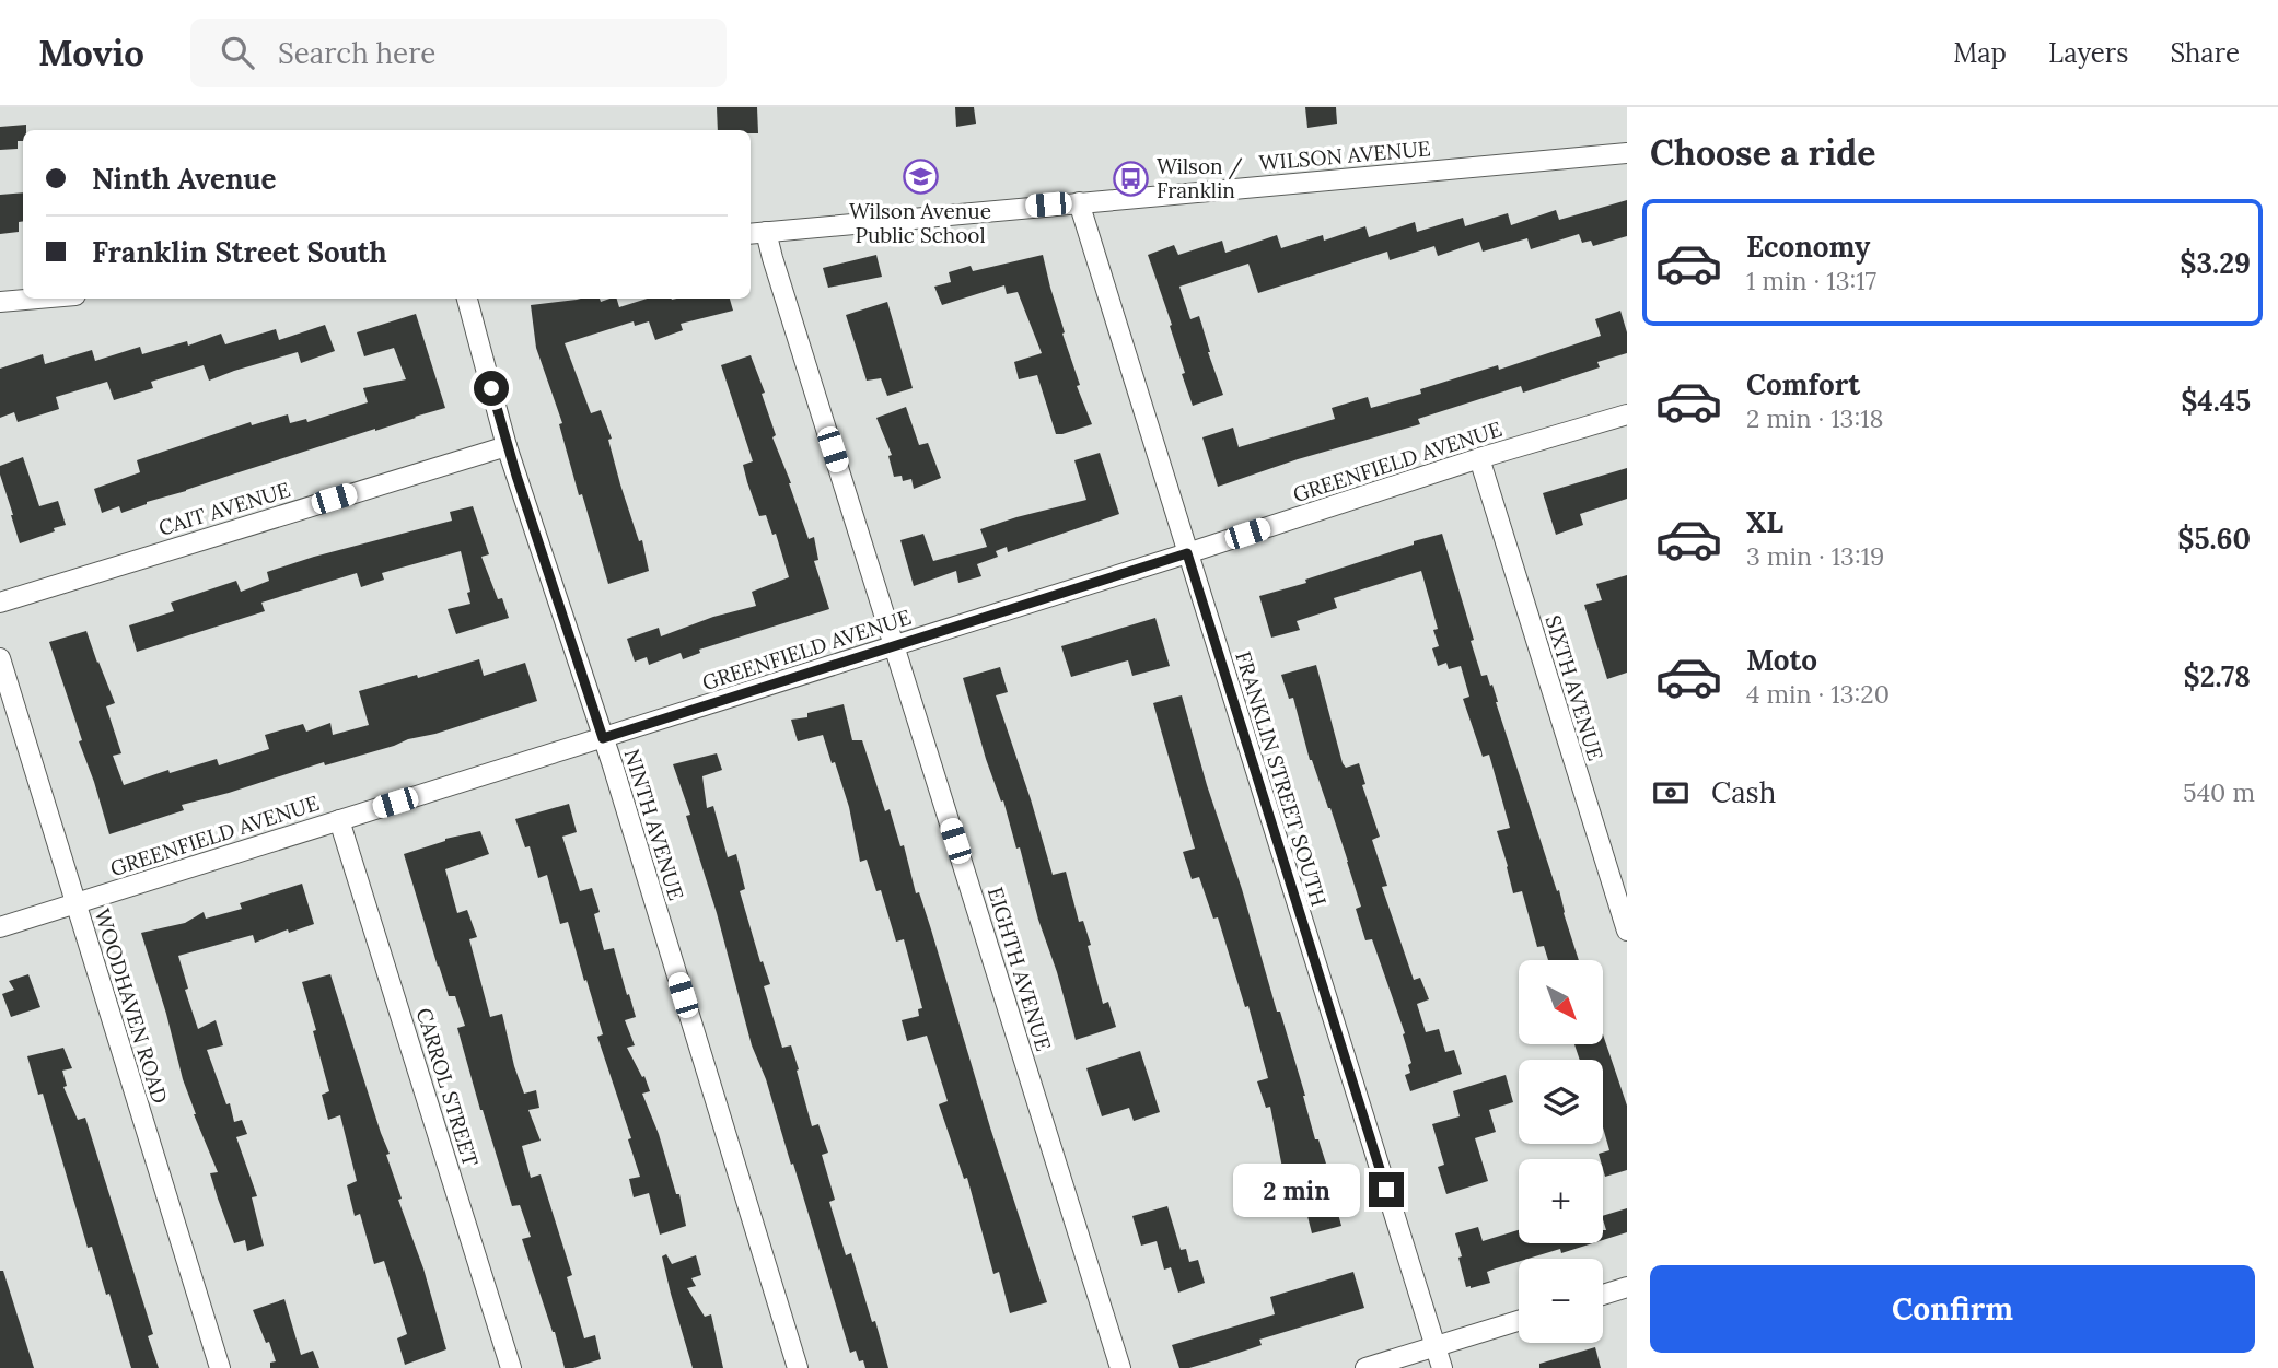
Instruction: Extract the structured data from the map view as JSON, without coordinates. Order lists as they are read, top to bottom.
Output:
{
  "streets": {
    "street": [
      "WILSON AVENUE",
      "GREENFIELD AVENUE",
      "CAIT AVENUE",
      "SIXTH AVENUE",
      "FRANKLIN STREET SOUTH",
      "NINTH AVENUE",
      "EIGHTH AVENUE",
      "WOODHAVEN ROAD",
      "CARROL STREET"
    ]
  },
  "crossings": [
    ["WILSON AVENUE", "FRANKLIN STREET SOUTH"],
    ["WILSON AVENUE", "EIGHTH AVENUE"],
    ["GREENFIELD AVENUE", "SIXTH AVENUE"],
    ["GREENFIELD AVENUE", "FRANKLIN STREET SOUTH"],
    ["GREENFIELD AVENUE", "NINTH AVENUE"],
    ["GREENFIELD AVENUE", "EIGHTH AVENUE"],
    ["GREENFIELD AVENUE", "WOODHAVEN ROAD"],
    ["GREENFIELD AVENUE", "CARROL STREET"],
    ["CAIT AVENUE", "NINTH AVENUE"]
  ],
  "places": {
    "school or university": ["Wilson Avenue Public School"],
    "bus stop": ["Wilson / Franklin"]
  },
  "north": "bottom right",
  "page": {
    "header": "Movio",
    "search": "Search here",
    "nav": ["Map", "Layers", "Share"],
    "heading": "Choose a ride",
    "banner": ["Ninth Avenue", "Franklin Street South"],
    "list": [
      {
        "name": "Economy",
        "note": "1 min · 13:17",
        "value": "$3.29"
      },
      {
        "name": "Comfort",
        "note": "2 min · 13:18",
        "value": "$4.45"
      },
      {
        "name": "XL",
        "note": "3 min · 13:19",
        "value": "$5.60"
      },
      {
        "name": "Moto",
        "note": "4 min · 13:20",
        "value": "$2.78"
      }
    ],
    "pay": ["Cash", "540 m"],
    "map_buttons": ["+", "−"],
    "bubble": "2 min",
    "buttons": "Confirm"
  }
}
